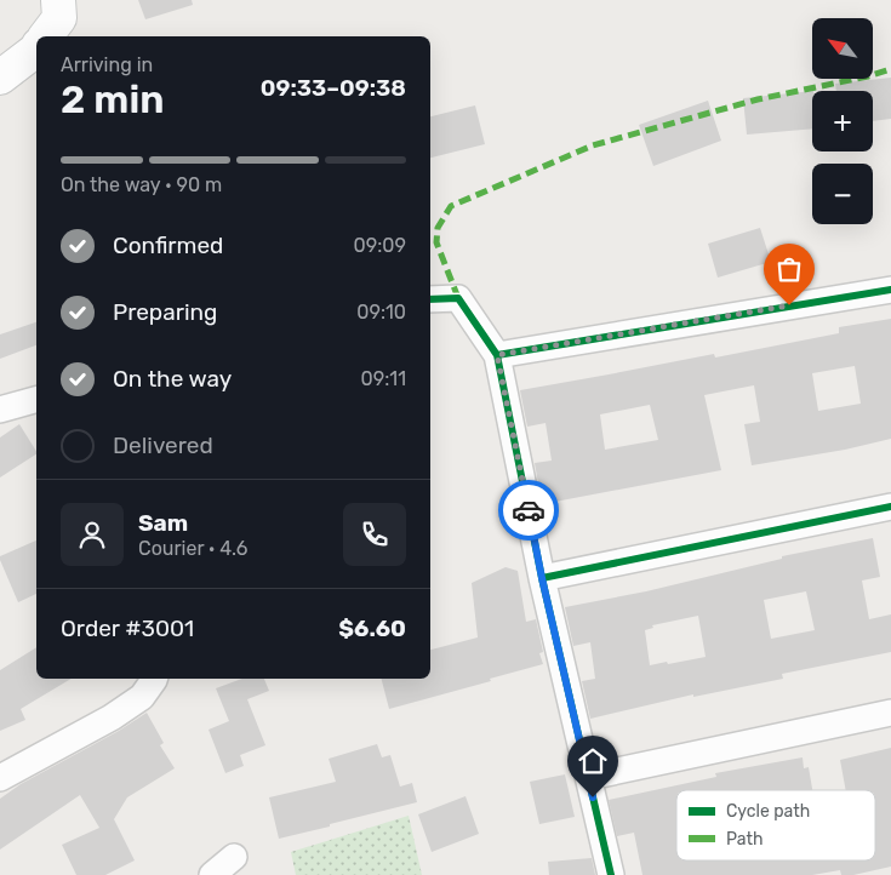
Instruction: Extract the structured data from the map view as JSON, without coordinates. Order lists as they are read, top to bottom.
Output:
{
  "legend": ["Cycle path", "Path"],
  "north": "top left",
  "page": {
    "map_buttons": ["+", "−"],
    "heading": ["2 min", "Arriving in", "09:33–09:38"],
    "panel": [
      "Sam",
      "Courier · 4.6",
      "Order #3001",
      "$6.60"
    ],
    "bar": "On the way · 90 m",
    "list": [
      ["Confirmed", "09:09"],
      ["Preparing", "09:10"],
      ["On the way", "09:11"],
      "Delivered"
    ]
  }
}
